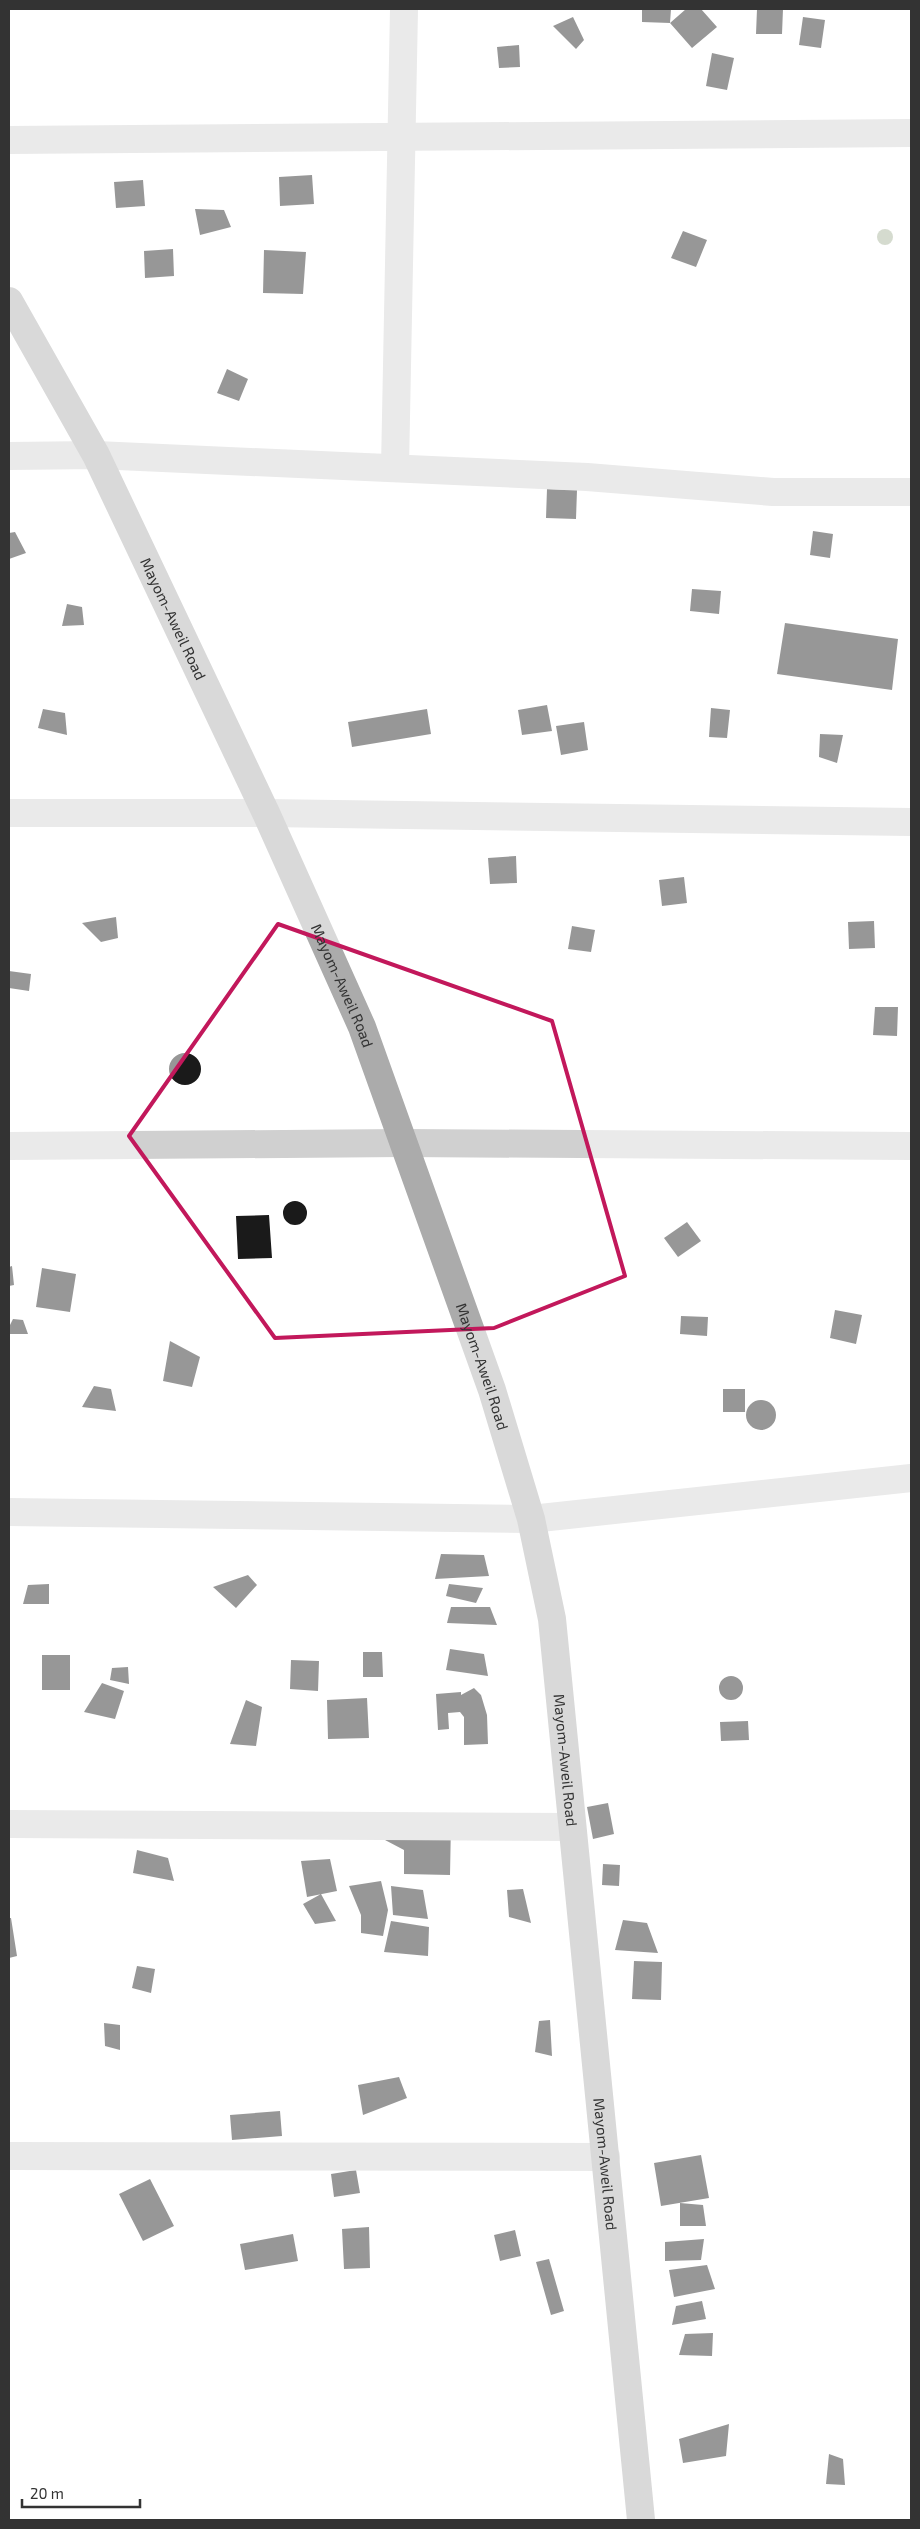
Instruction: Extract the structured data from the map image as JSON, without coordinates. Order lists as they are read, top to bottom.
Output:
{
  "streets": {
    "main road": ["Mayom-Aweil Road"]
  },
  "scale_bar": "20 m"
}
